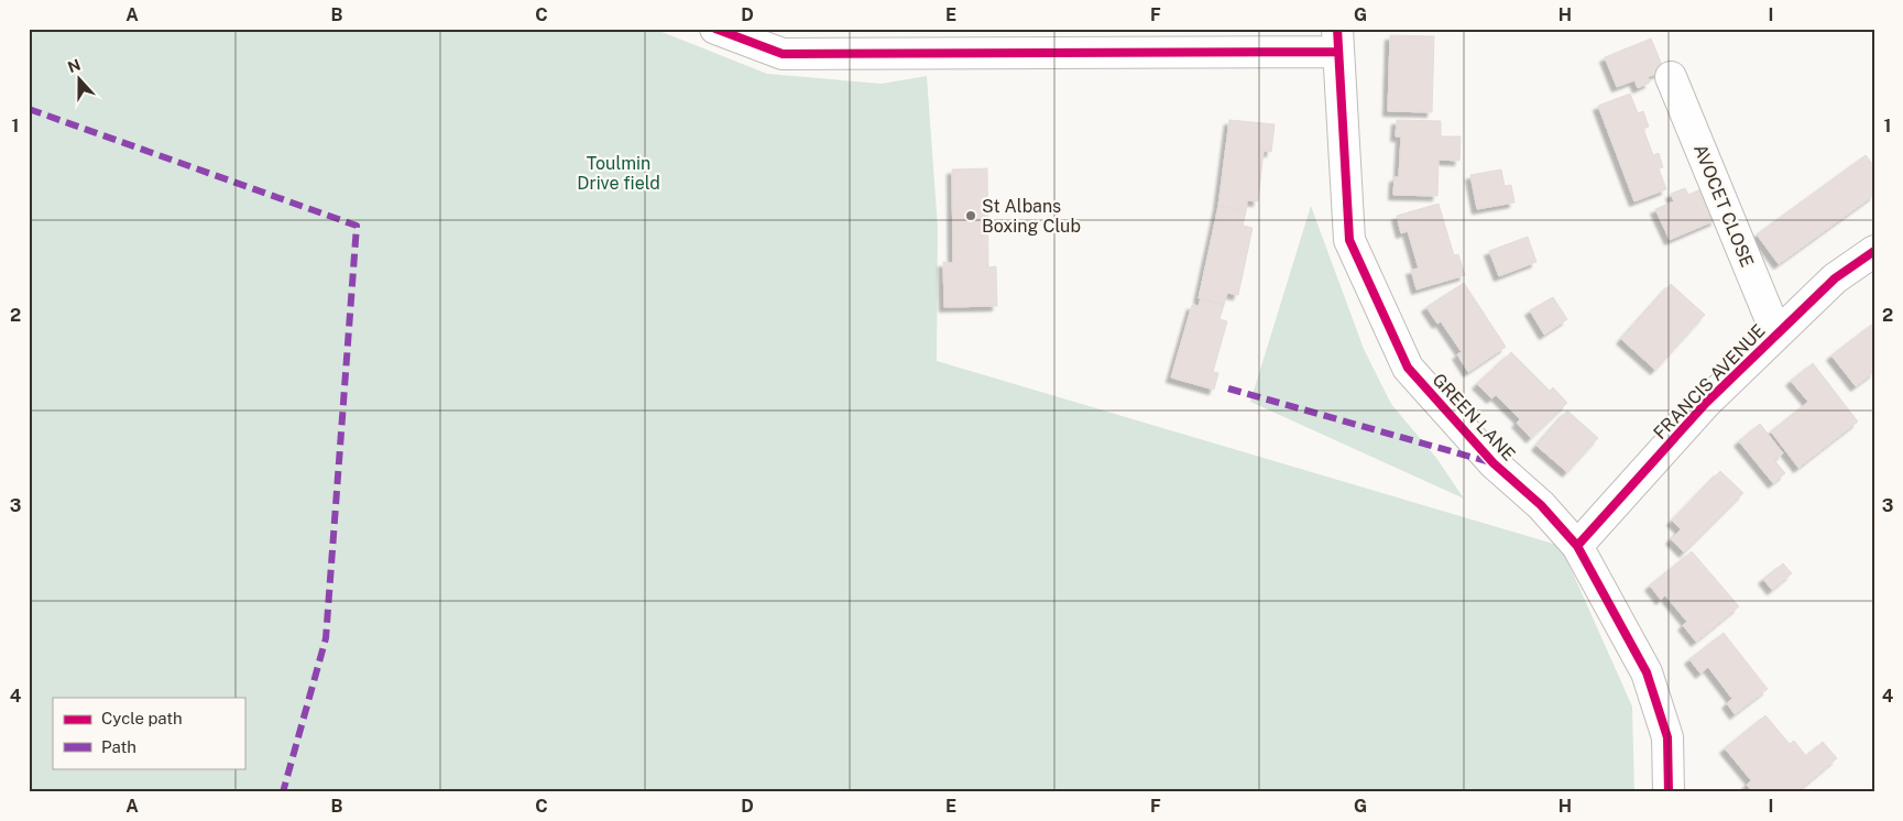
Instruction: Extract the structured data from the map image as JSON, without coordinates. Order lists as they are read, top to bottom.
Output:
{
  "streets": {
    "street": ["AVOCET CLOSE", "FRANCIS AVENUE", "GREEN LANE"]
  },
  "crossings": [
    ["AVOCET CLOSE", "FRANCIS AVENUE"],
    ["FRANCIS AVENUE", "GREEN LANE"]
  ],
  "parks": ["Toulmin Drive field"],
  "places": ["St Albans Boxing Club"],
  "legend": ["Cycle path", "Path"],
  "north": "top",
  "grid": {
    "columns": [
      "A",
      "B",
      "C",
      "D",
      "E",
      "F",
      "G",
      "H",
      "I"
    ],
    "rows": [
      "1",
      "2",
      "3",
      "4"
    ]
  }
}
